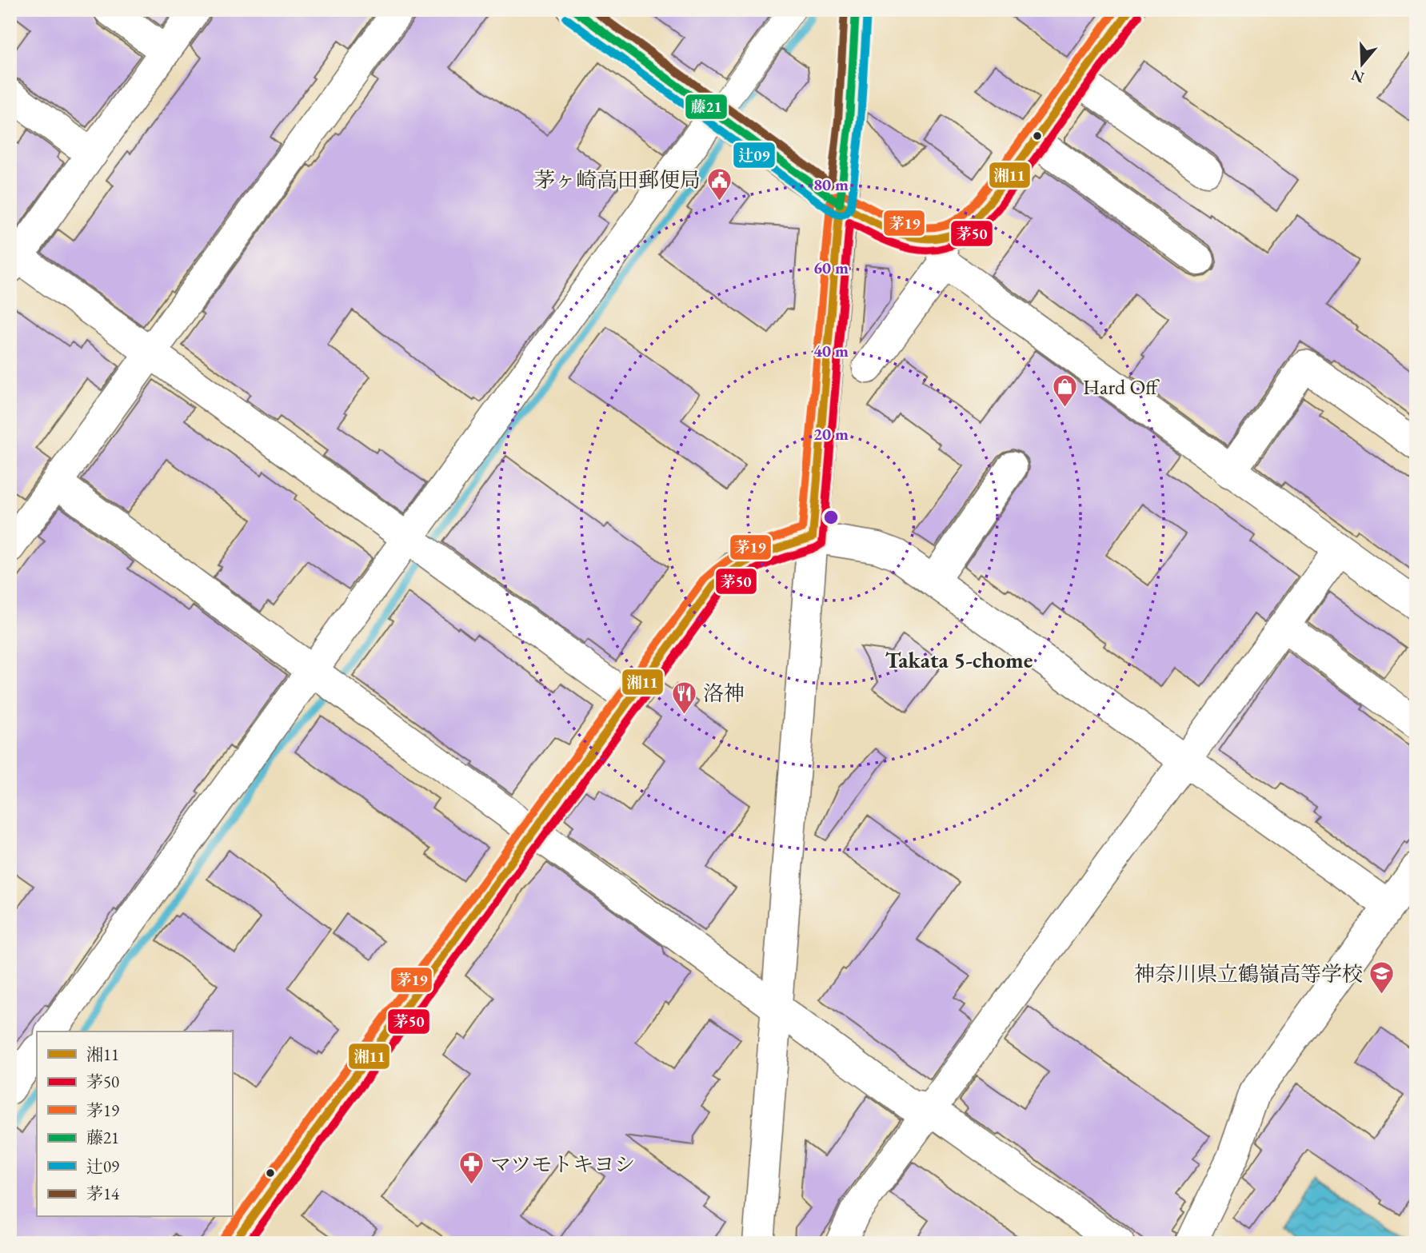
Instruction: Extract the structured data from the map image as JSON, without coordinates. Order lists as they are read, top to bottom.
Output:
{
  "districts": ["Takata 5-chome"],
  "places": {
    "public building": ["茅ヶ崎高田郵便局"],
    "shop": ["Hard Off"],
    "restaurant": ["洛神"],
    "school or university": ["神奈川県立鶴嶺高等学校"],
    "pharmacy": ["マツモトキヨシ"]
  },
  "lines": [
    "transit line 湘11",
    "transit line 茅19",
    "transit line 藤21",
    "transit line 茅14",
    "transit line 辻09",
    "transit line 茅50"
  ],
  "legend": [
    "湘11",
    "茅50",
    "茅19",
    "藤21",
    "辻09",
    "茅14"
  ],
  "north": "bottom",
  "rings": [
    "80 m",
    "60 m",
    "40 m",
    "20 m"
  ]
}
